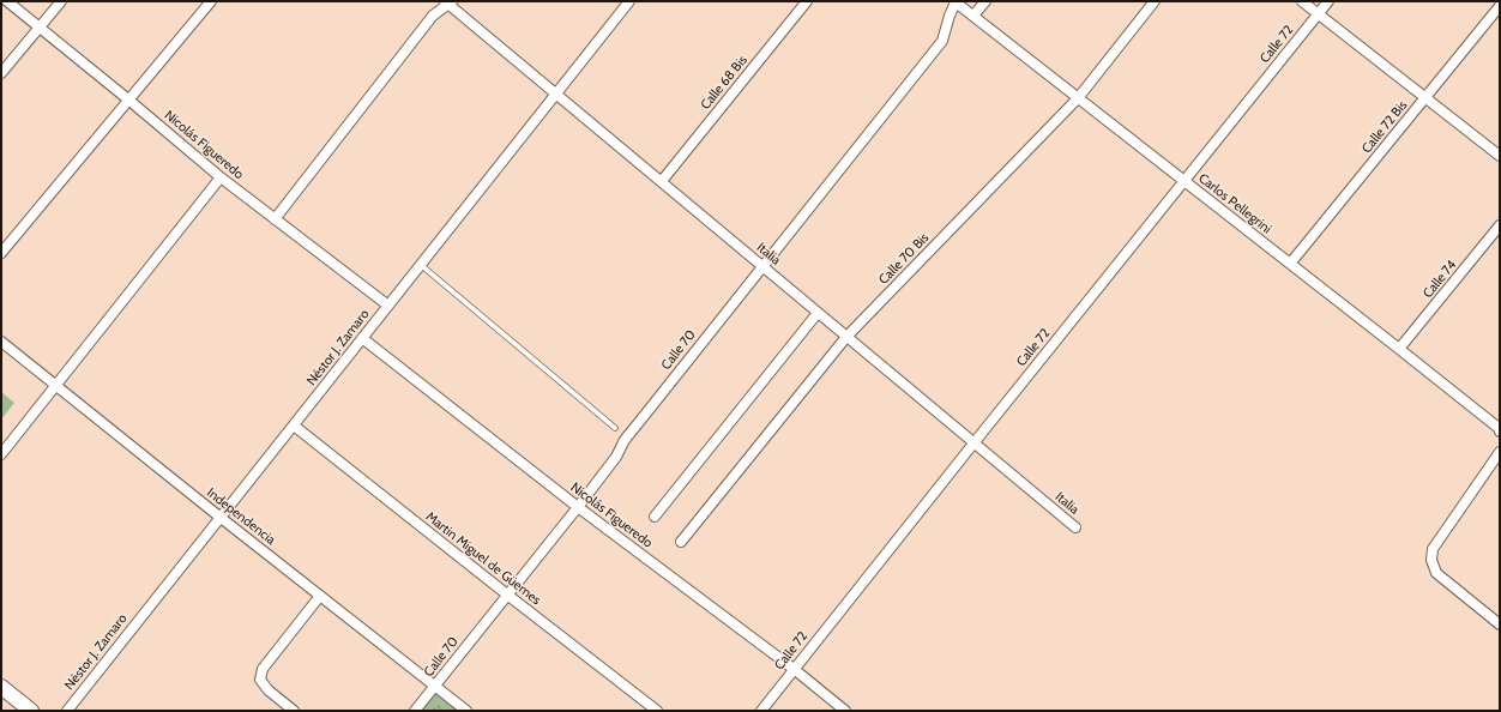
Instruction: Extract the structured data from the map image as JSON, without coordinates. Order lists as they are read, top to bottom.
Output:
{
  "streets": {
    "street": [
      "Calle 72",
      "Calle 68 Bis",
      "Calle 72 Bis",
      "Nicolás Figueredo",
      "Carlos Pellegrini",
      "Italia",
      "Calle 70 Bis",
      "Calle 74",
      "Néstor J. Zamaro",
      "Calle 70",
      "Independencia",
      "Martin Miguel de Güemes"
    ]
  },
  "crossings": [
    ["Calle 72", "Nicolás Figueredo"],
    ["Calle 72", "Carlos Pellegrini"],
    ["Calle 72", "Italia"],
    ["Calle 68 Bis", "Italia"],
    ["Calle 72 Bis", "Carlos Pellegrini"],
    ["Nicolás Figueredo", "Néstor J. Zamaro"],
    ["Nicolás Figueredo", "Calle 70"],
    ["Carlos Pellegrini", "Calle 70 Bis"],
    ["Carlos Pellegrini", "Calle 74"],
    ["Carlos Pellegrini", "Calle 70"],
    ["Italia", "Calle 70 Bis"],
    ["Italia", "Néstor J. Zamaro"],
    ["Italia", "Calle 70"],
    ["Néstor J. Zamaro", "Independencia"],
    ["Néstor J. Zamaro", "Martin Miguel de Güemes"],
    ["Calle 70", "Independencia"],
    ["Calle 70", "Martin Miguel de Güemes"]
  ]
}
